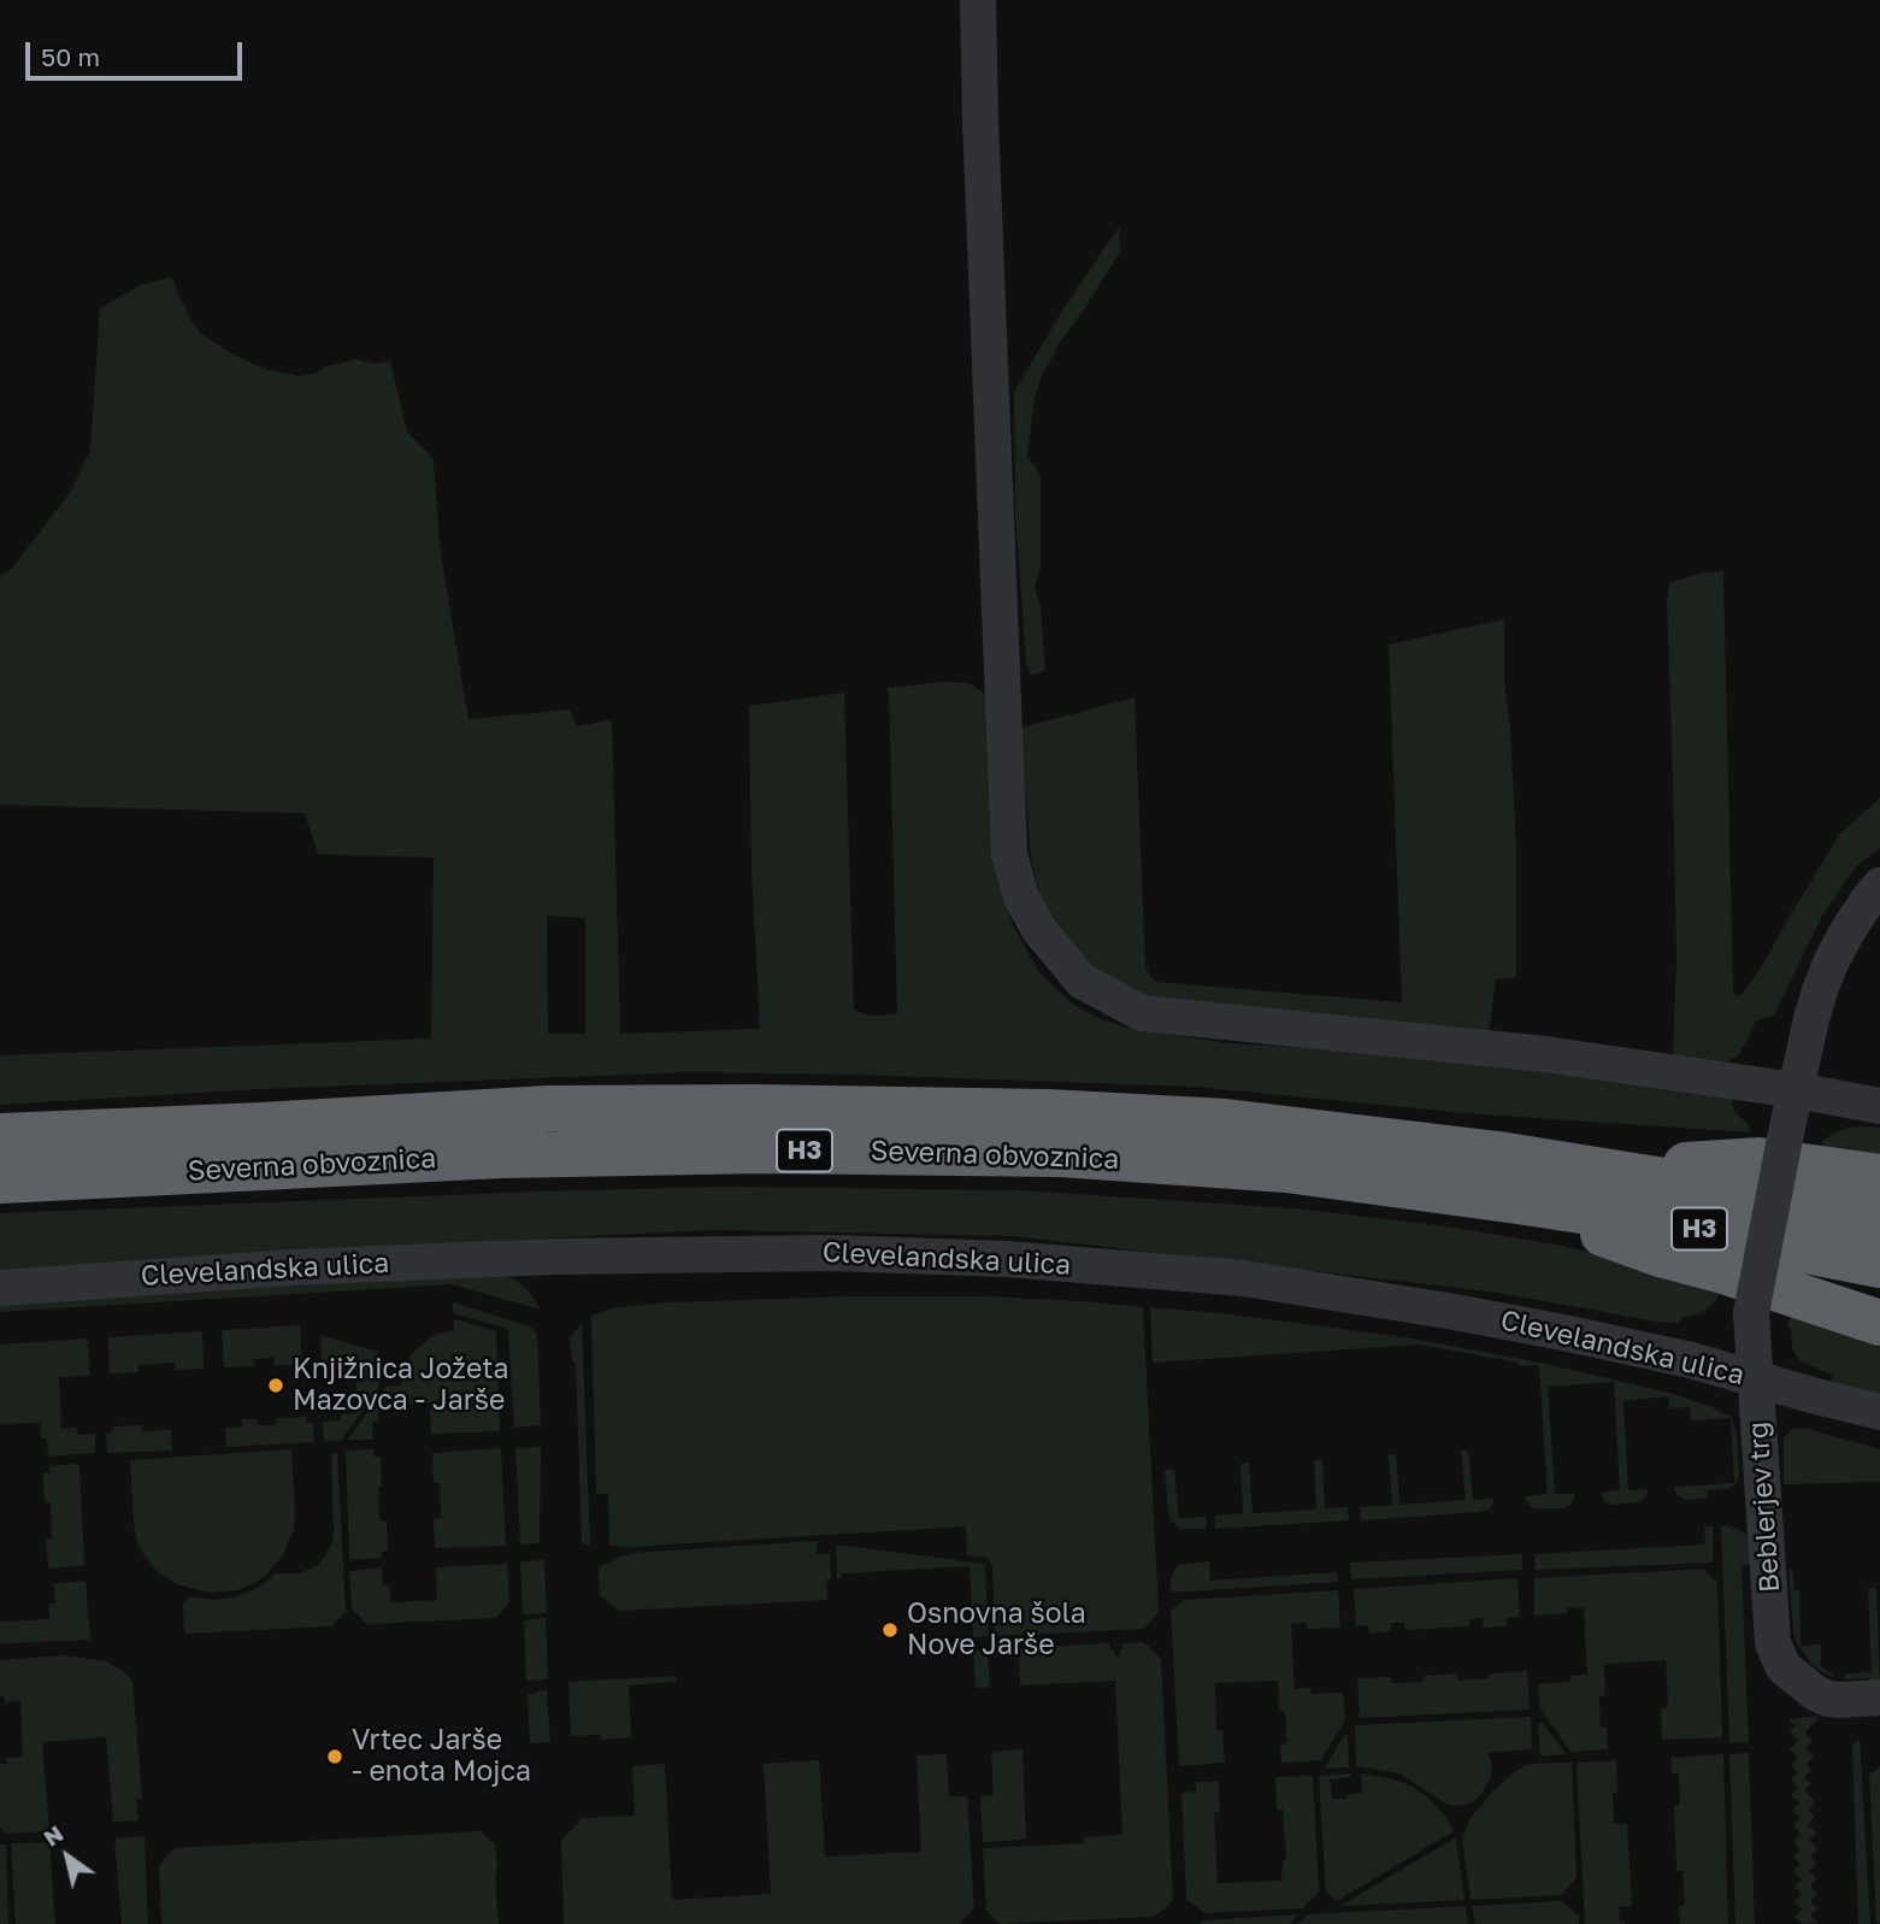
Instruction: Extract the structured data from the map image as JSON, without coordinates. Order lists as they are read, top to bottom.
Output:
{
  "streets": {
    "highway": ["H3", "Severna obvoznica"],
    "street": ["Clevelandska ulica", "Beblerjev trg"]
  },
  "crossings": [
    ["Clevelandska ulica", "Beblerjev trg"]
  ],
  "places": ["Knjižnica Jožeta Mazovca - Jarše", "Osnovna šola Nove Jarše", "Vrtec Jarše - enota Mojca"],
  "scale_bar": "50 m",
  "north": "top left"
}
